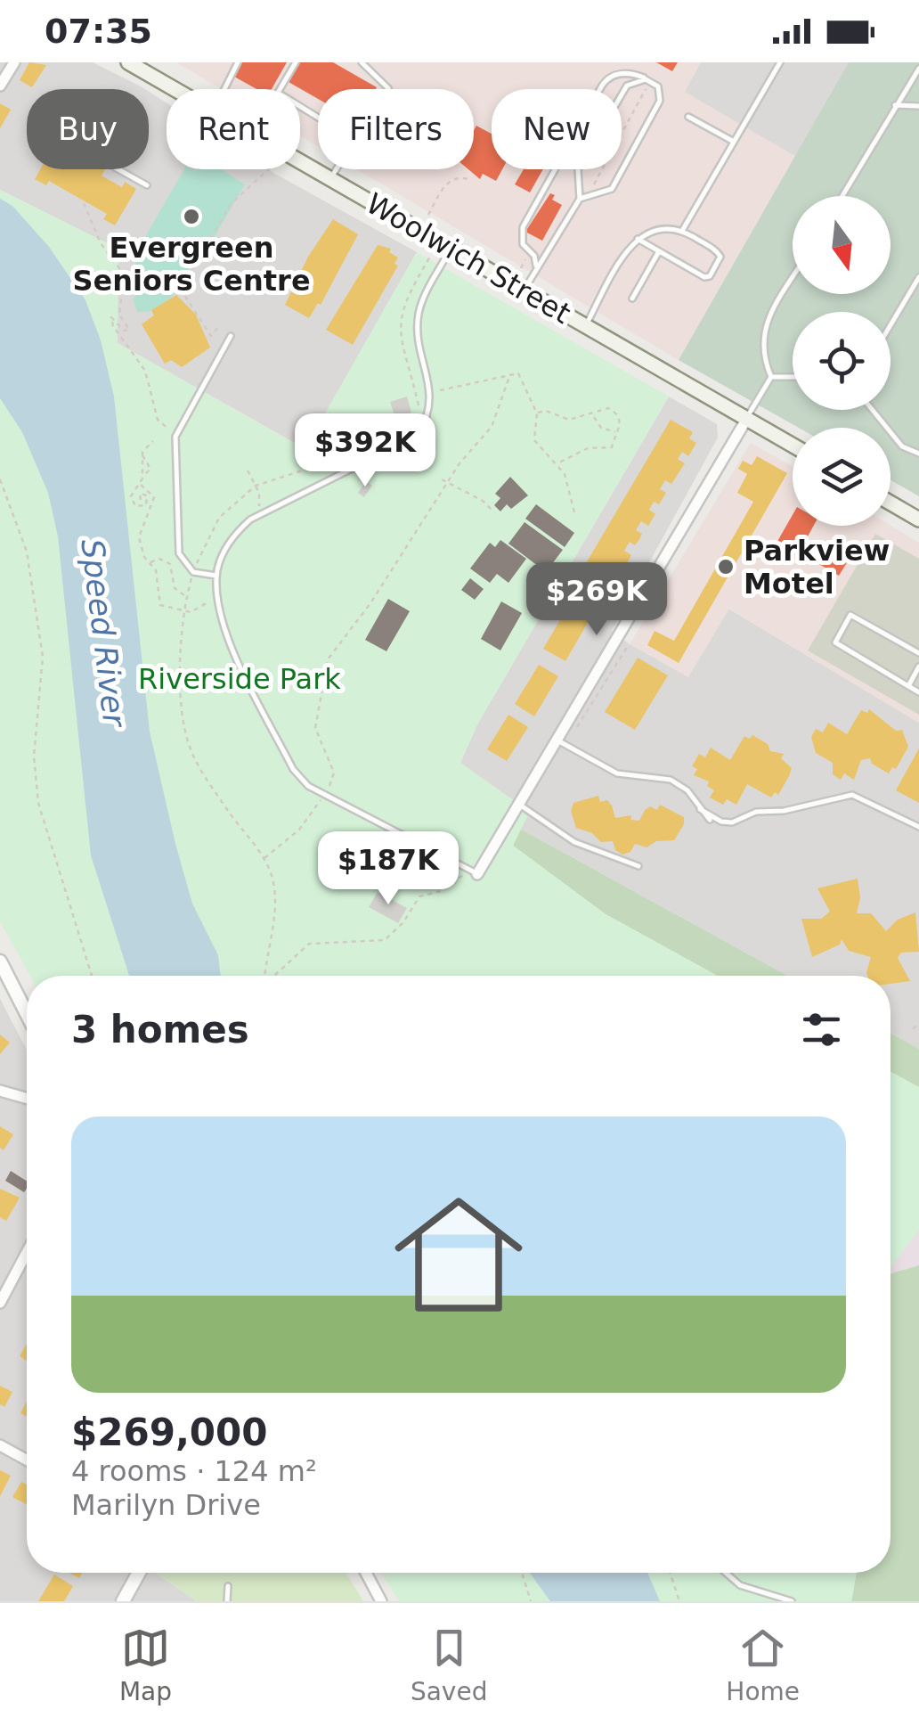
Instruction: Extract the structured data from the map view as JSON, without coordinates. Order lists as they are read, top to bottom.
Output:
{
  "streets": {
    "main road": ["Woolwich Street"]
  },
  "water": ["Speed River"],
  "parks": ["Riverside Park"],
  "places": ["Evergreen Seniors Centre", "Parkview Motel"],
  "north": "bottom",
  "page": {
    "status": "07:35",
    "chip": [
      "Buy",
      "Rent",
      "Filters",
      "New"
    ],
    "price": ["$392K", "$269K", "$187K"],
    "heading": "3 homes",
    "list": [
      {
        "name": "$269,000",
        "note": "4 rooms · 124 m² · Marilyn Drive"
      }
    ],
    "tabs": ["Map", "Saved", "Home"]
  }
}
